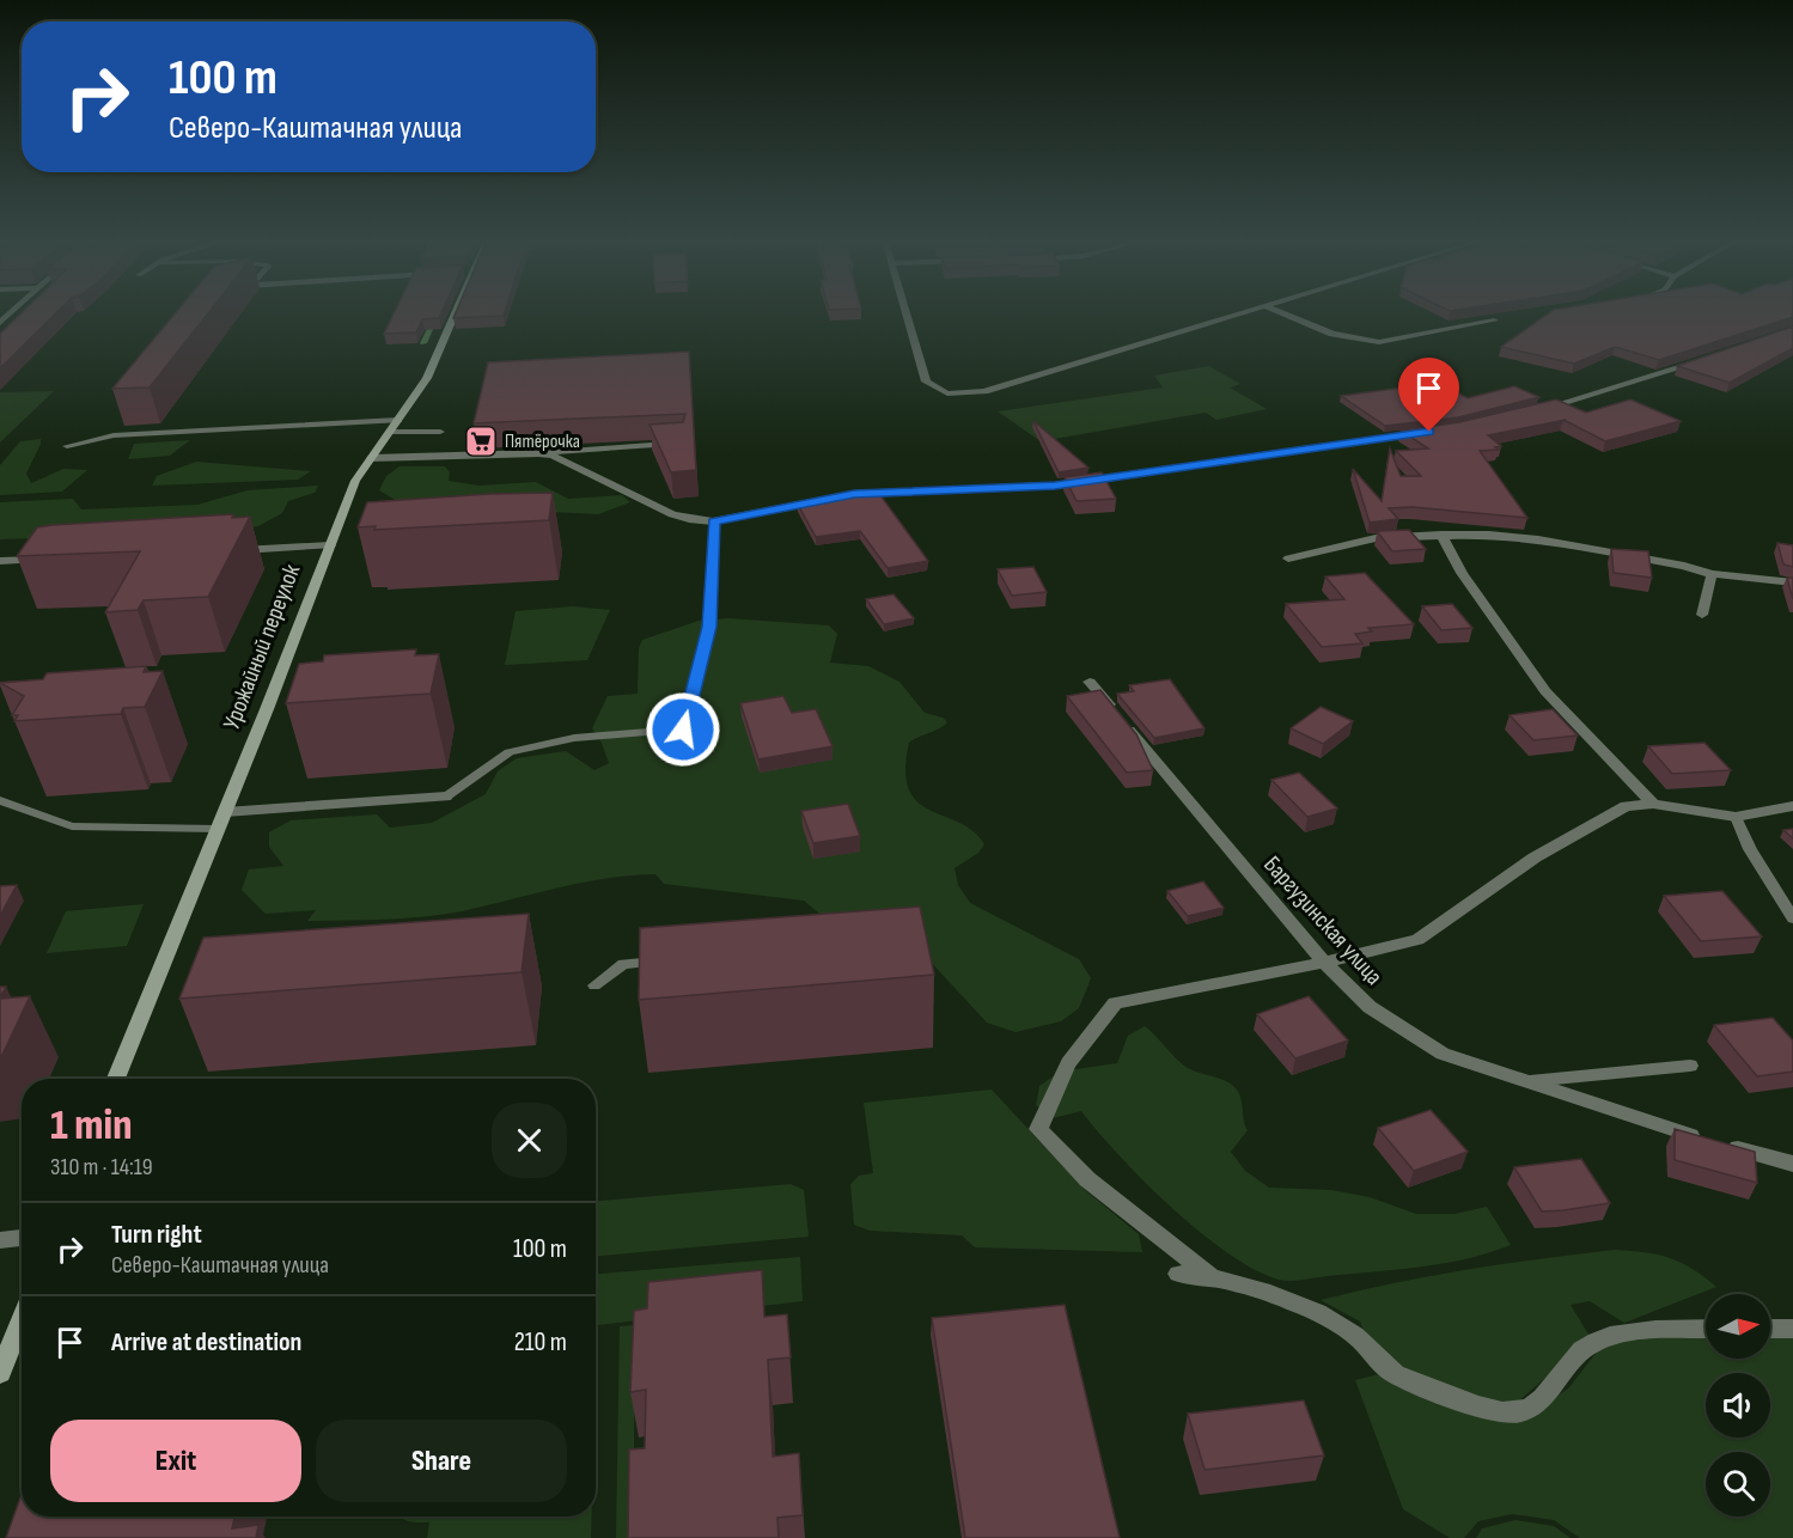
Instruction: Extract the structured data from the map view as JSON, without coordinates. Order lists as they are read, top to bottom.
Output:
{
  "streets": {
    "street": ["Урожайный переулок", "Баргузинская улица"]
  },
  "places": {
    "supermarket": ["Пятёрочка"]
  },
  "north": "right",
  "page": {
    "turn": ["100 m", "Северо-Каштачная улица"],
    "heading": ["1 min", "310 m · 14:19"],
    "list": [
      {
        "name": "Turn right",
        "note": "Северо-Каштачная улица",
        "value": "100 m"
      },
      {
        "name": "Arrive at destination",
        "value": "210 m"
      }
    ],
    "buttons": ["Exit", "Share"]
  }
}
